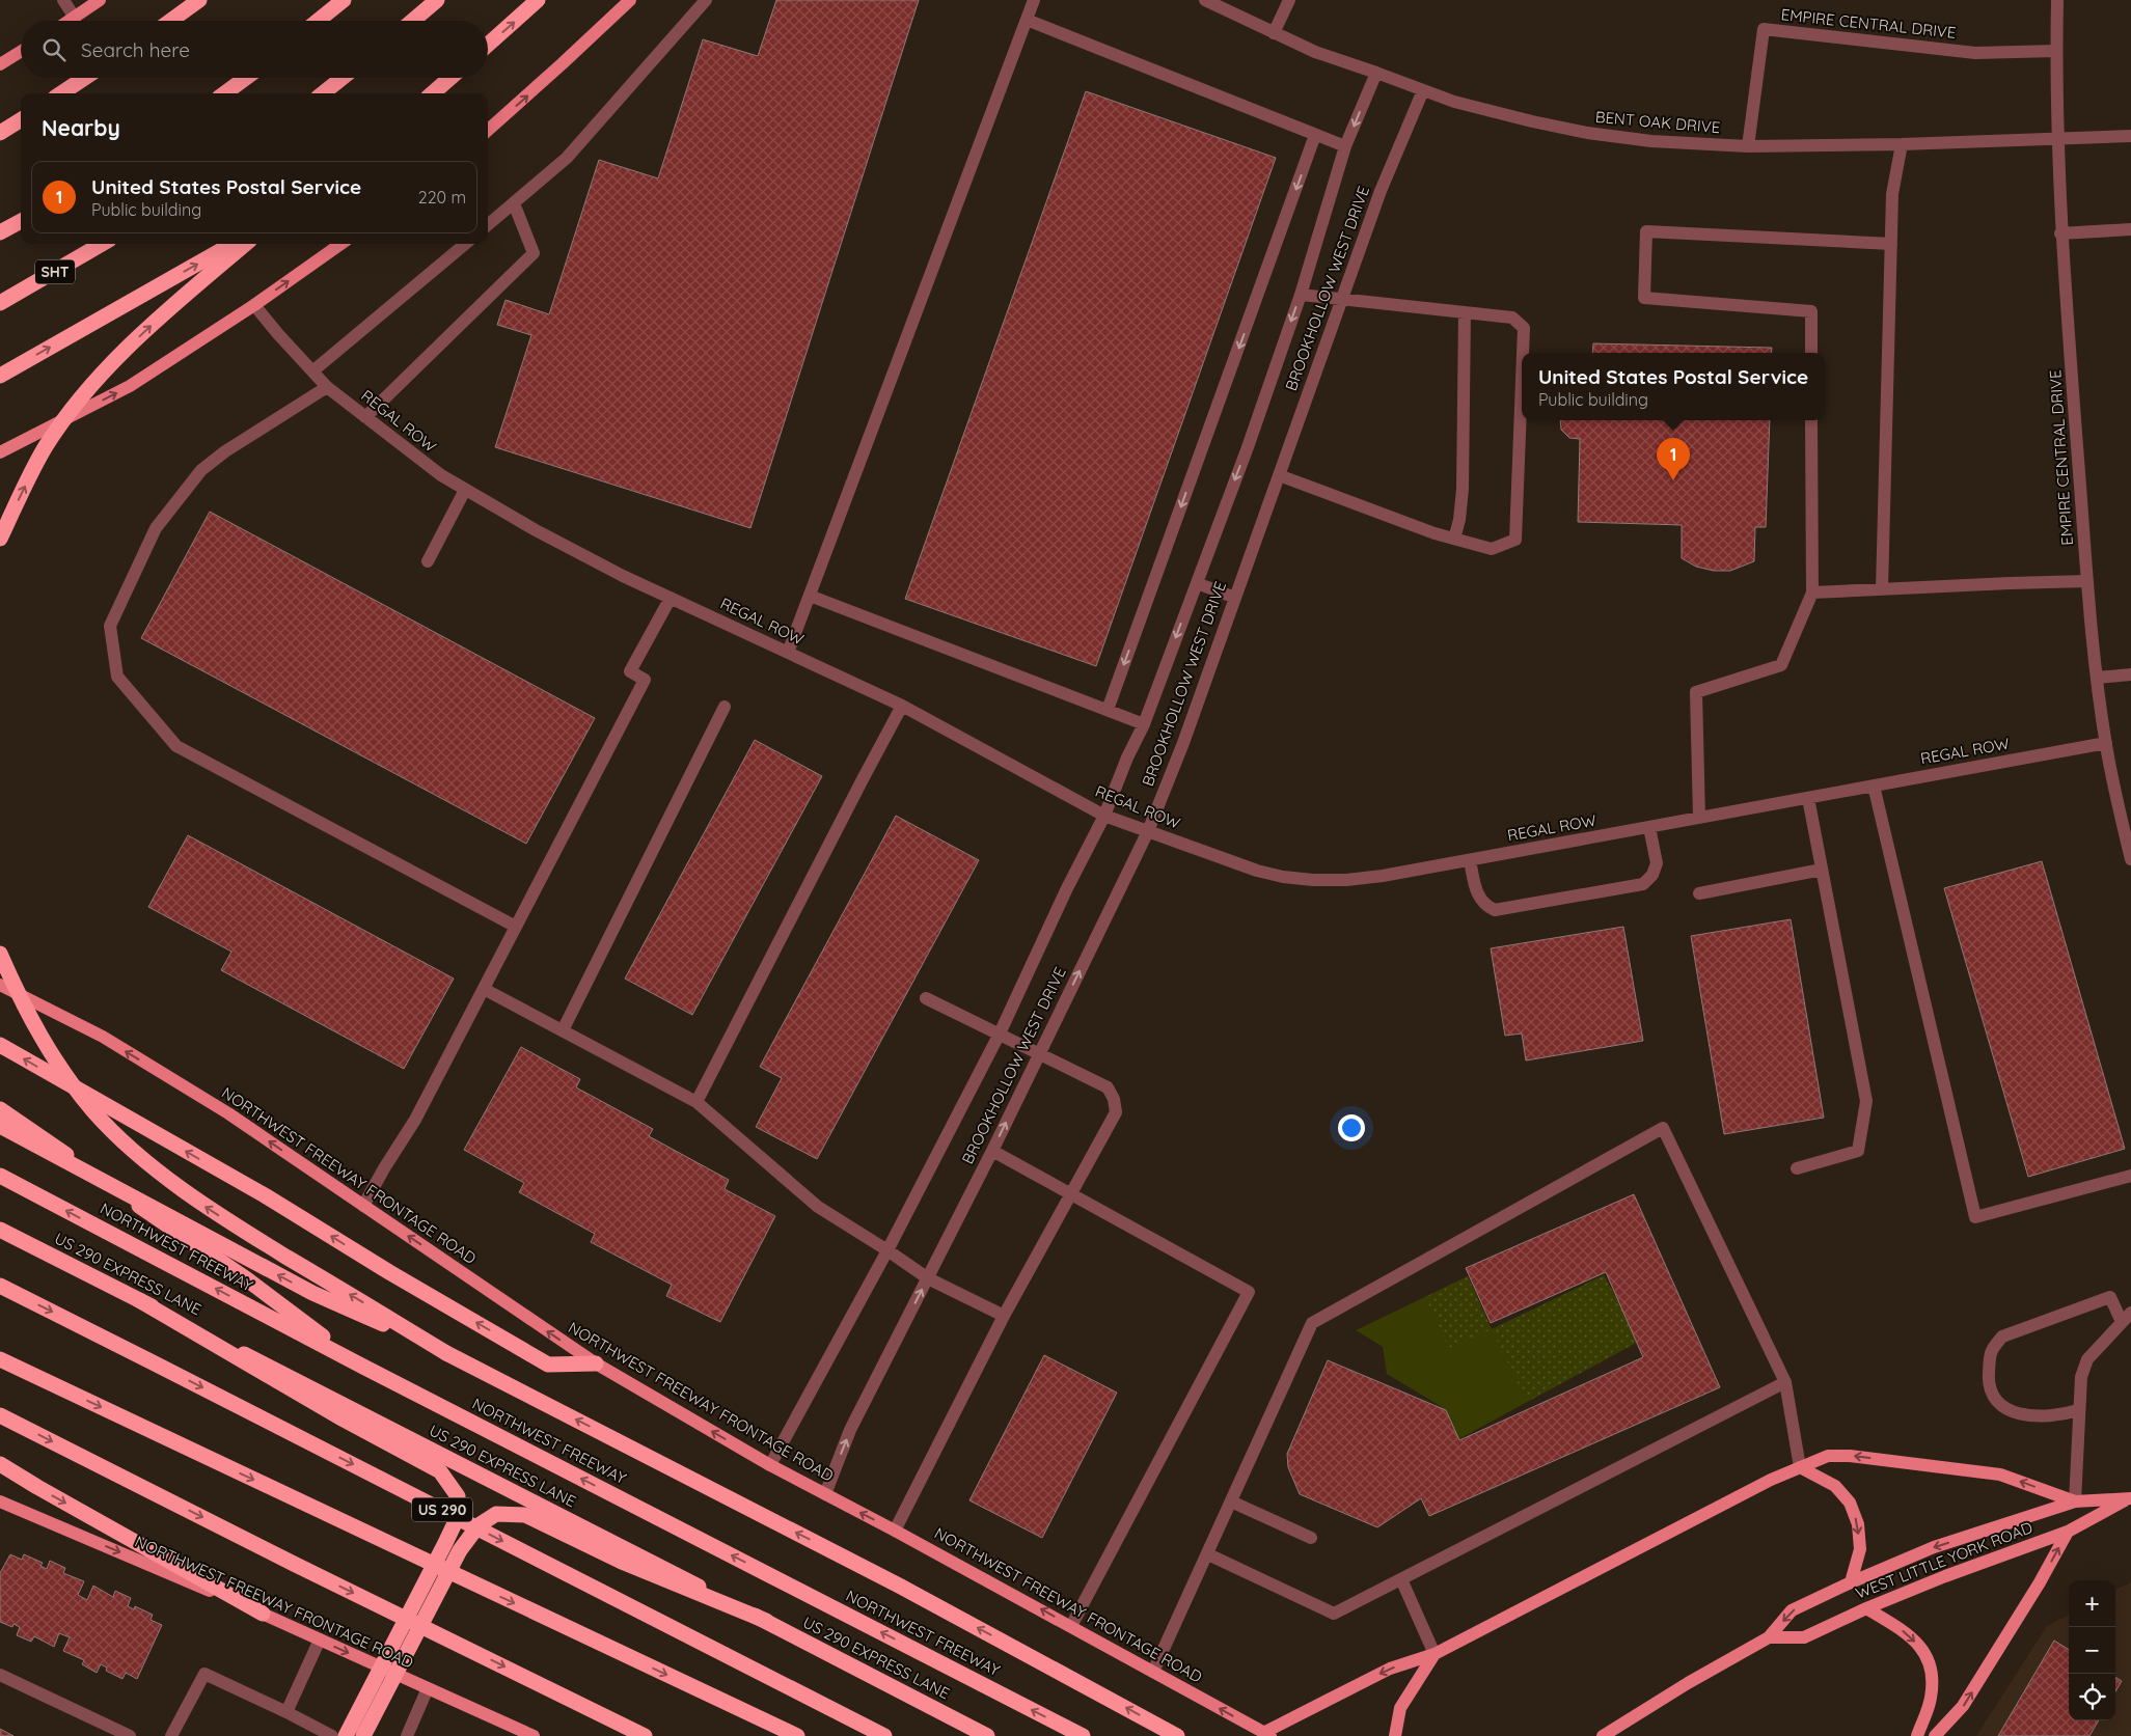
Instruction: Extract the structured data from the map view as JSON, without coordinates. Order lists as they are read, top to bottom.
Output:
{
  "streets": {
    "highway": [
      "SHT",
      "NORTHWEST FREEWAY",
      "US 290 EXPRESS LANE",
      "US 290"
    ],
    "main road": ["NORTHWEST FREEWAY FRONTAGE ROAD", "WEST LITTLE YORK ROAD"],
    "street": [
      "EMPIRE CENTRAL DRIVE",
      "BENT OAK DRIVE",
      "BROOKHOLLOW WEST DRIVE",
      "REGAL ROW"
    ]
  },
  "crossings": [
    ["EMPIRE CENTRAL DRIVE", "BENT OAK DRIVE"],
    ["EMPIRE CENTRAL DRIVE", "REGAL ROW"],
    ["BENT OAK DRIVE", "BROOKHOLLOW WEST DRIVE"],
    ["BROOKHOLLOW WEST DRIVE", "REGAL ROW"],
    ["BROOKHOLLOW WEST DRIVE", "NORTHWEST FREEWAY FRONTAGE ROAD"]
  ],
  "page": {
    "search": "Search here",
    "heading": "Nearby",
    "list": [
      {
        "mark": "1",
        "name": "United States Postal Service",
        "note": "Public building",
        "value": "220 m"
      }
    ],
    "popup": ["United States Postal Service", "Public building"],
    "pins": "1",
    "map_buttons": ["+", "−"]
  }
}
